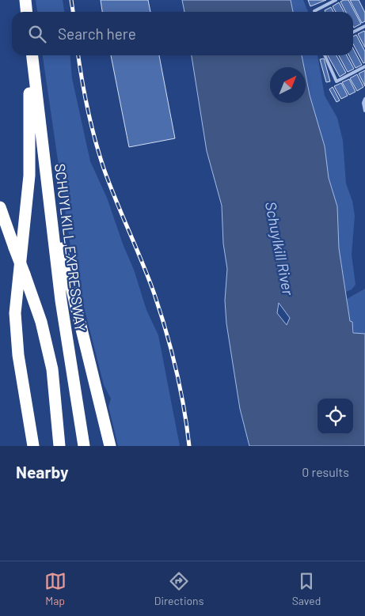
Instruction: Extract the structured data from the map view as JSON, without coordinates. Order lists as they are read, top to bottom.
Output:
{
  "streets": {
    "highway": ["SCHUYLKILL EXPRESSWAY"]
  },
  "water": ["Schuylkill River"],
  "north": "top right",
  "page": {
    "search": "Search here",
    "heading": ["Nearby", "0 results"],
    "nav": ["Map", "Directions", "Saved"]
  }
}
